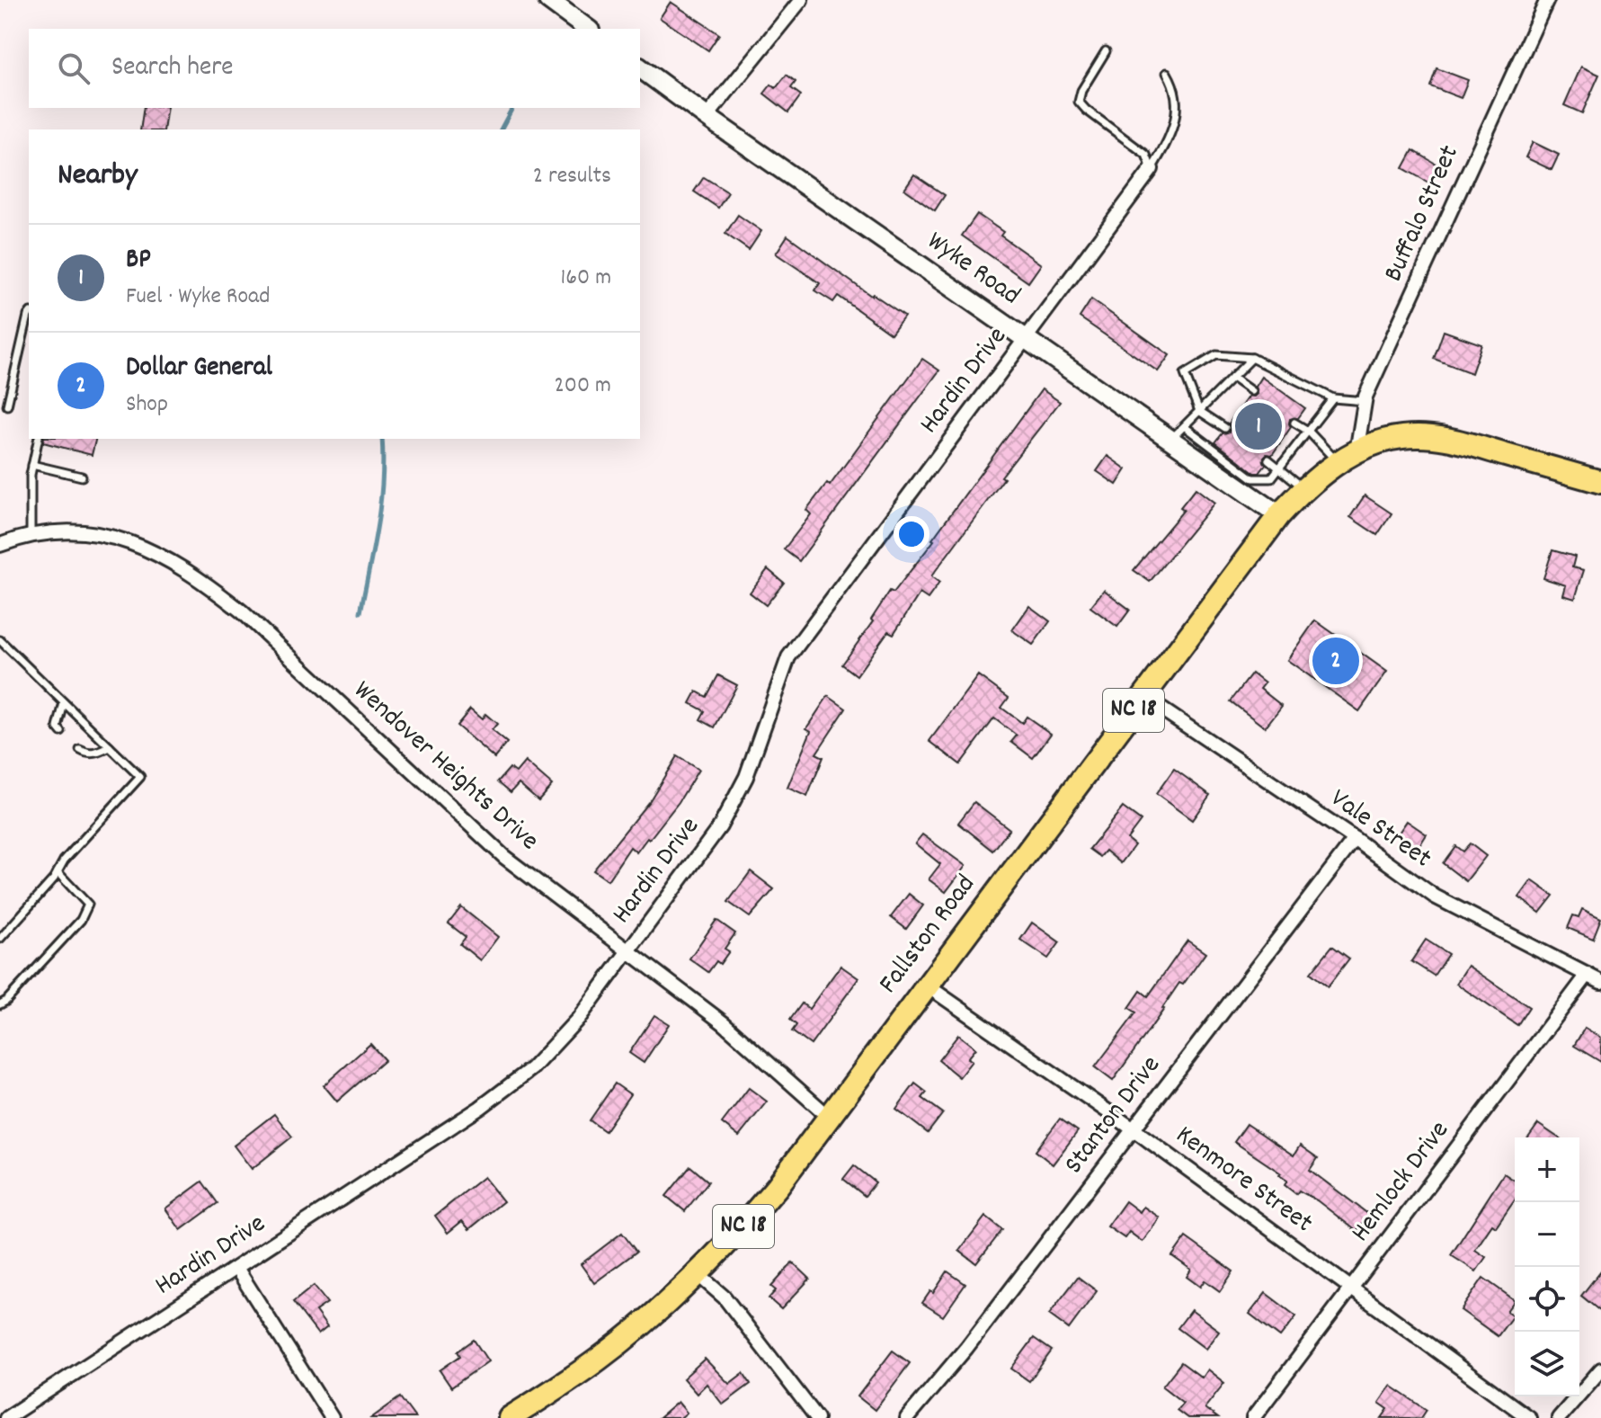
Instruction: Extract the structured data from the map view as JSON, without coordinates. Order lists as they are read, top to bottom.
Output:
{
  "streets": {
    "main road": ["Wyke Road", "NC 18", "Fallston Road"],
    "street": [
      "Buffalo Street",
      "Hardin Drive",
      "Wendover Heights Drive",
      "Vale Street",
      "Stanton Drive",
      "Kenmore Street",
      "Hemlock Drive"
    ]
  },
  "crossings": [
    ["Buffalo Street", "NC 18"],
    ["Buffalo Street", "Fallston Road"],
    ["Wyke Road", "Hardin Drive"],
    ["Wyke Road", "Fallston Road"],
    ["Hardin Drive", "Wendover Heights Drive"],
    ["NC 18", "Fallston Road"],
    ["Wendover Heights Drive", "Fallston Road"],
    ["Vale Street", "Fallston Road"],
    ["Vale Street", "Stanton Drive"],
    ["Vale Street", "Hemlock Drive"],
    ["Fallston Road", "Kenmore Street"],
    ["Stanton Drive", "Kenmore Street"],
    ["Kenmore Street", "Hemlock Drive"]
  ],
  "page": {
    "search": "Search here",
    "heading": ["Nearby", "2 results"],
    "list": [
      {
        "mark": "1",
        "name": "BP",
        "note": "Fuel · Wyke Road",
        "value": "160 m"
      },
      {
        "mark": "2",
        "name": "Dollar General",
        "note": "Shop",
        "value": "200 m"
      }
    ],
    "pins": ["1", "2"],
    "map_buttons": ["+", "−"]
  }
}
